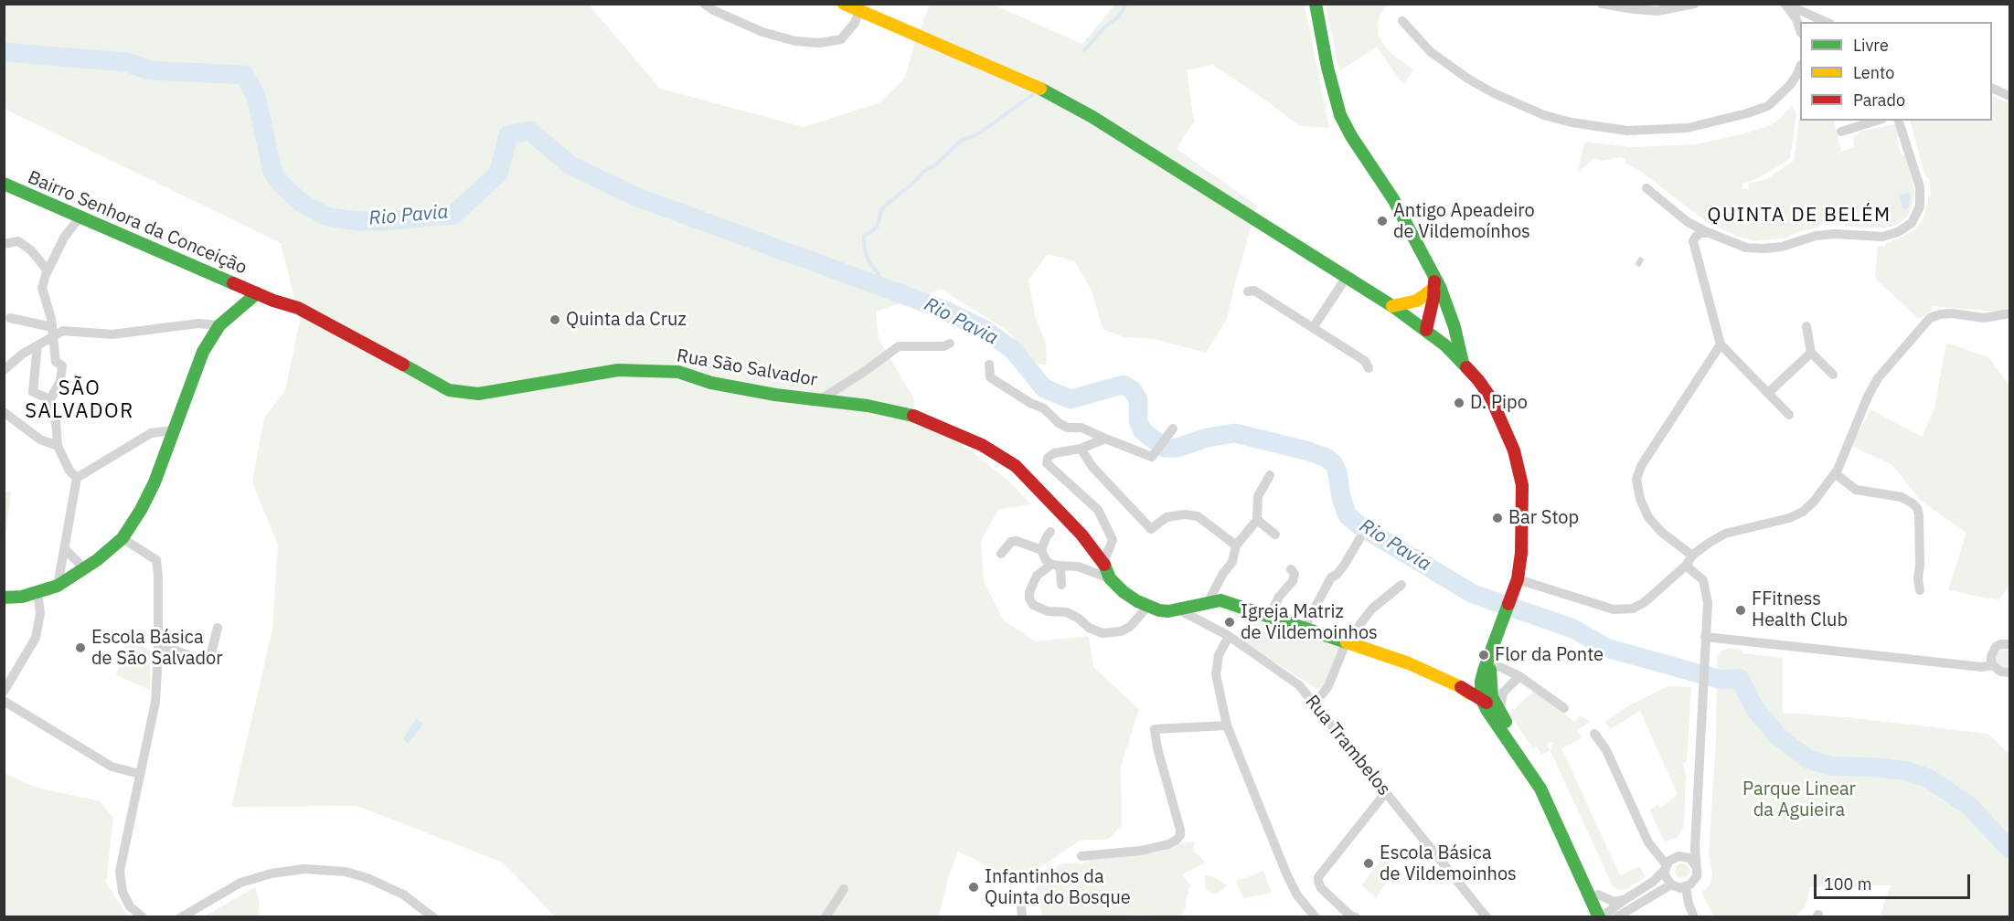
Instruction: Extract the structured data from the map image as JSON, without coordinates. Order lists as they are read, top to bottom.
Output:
{
  "streets": {
    "street": ["Bairro Senhora da Conceição", "Rua São Salvador", "Rua Trambelos"]
  },
  "crossings": [
    ["Bairro Senhora da Conceição", "Rua São Salvador"],
    ["Rua São Salvador", "Rua Trambelos"]
  ],
  "districts": ["QUINTA DE BELÉM", "SÃO SALVADOR"],
  "water": ["Rio Pavia"],
  "parks": ["Parque Linear da Aguieira"],
  "places": [
    "Antigo Apeadeiro de Vildemoínhos",
    "Quinta da Cruz",
    "D. Pipo",
    "Bar Stop",
    "FFitness Health Club",
    "Igreja Matriz de Vildemoinhos",
    "Escola Básica de São Salvador",
    "Flor da Ponte",
    "Escola Básica de Vildemoinhos",
    "Infantinhos da Quinta do Bosque"
  ],
  "legend": ["Livre", "Lento", "Parado"],
  "scale_bar": "100 m"
}
